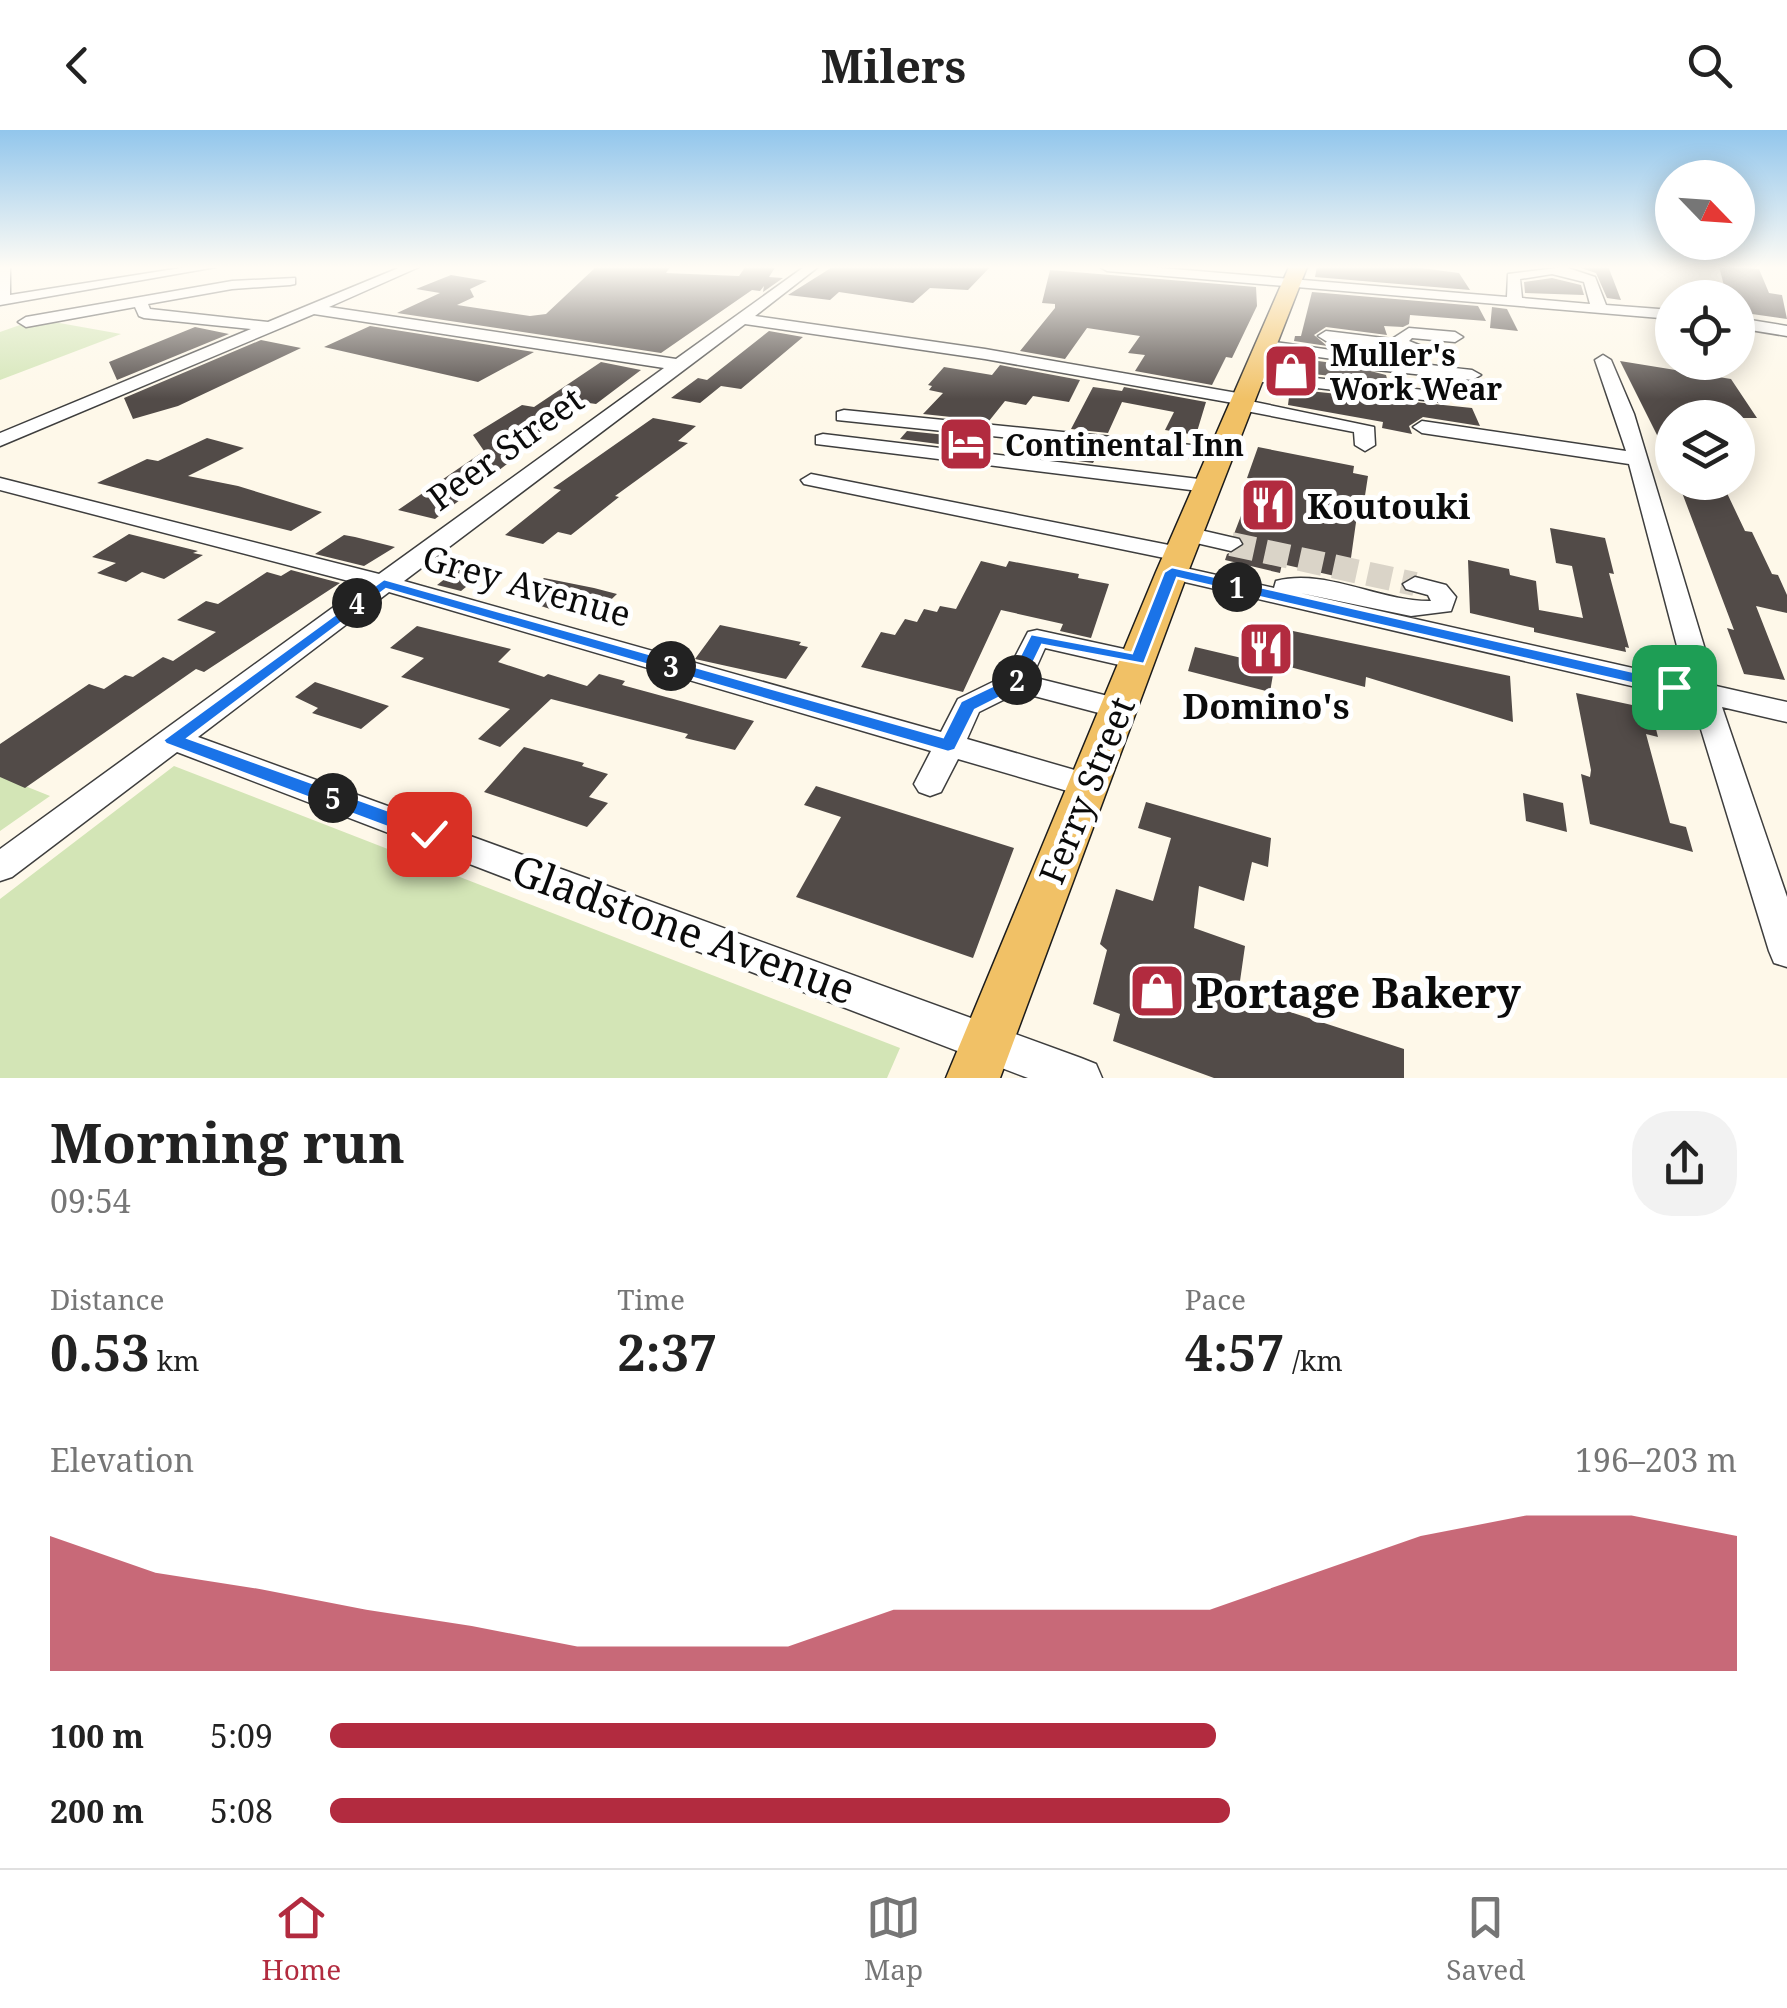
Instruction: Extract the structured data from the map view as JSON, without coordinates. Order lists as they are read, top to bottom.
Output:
{
  "streets": {
    "main road": ["Ferry Street"],
    "street": ["Peer Street", "Grey Avenue", "Gladstone Avenue"]
  },
  "crossings": [
    ["Peer Street", "Grey Avenue"],
    ["Peer Street", "Gladstone Avenue"],
    ["Grey Avenue", "Ferry Street"],
    ["Ferry Street", "Gladstone Avenue"]
  ],
  "places": {
    "shop": ["Muller's Work Wear", "Portage Bakery"],
    "hotel": ["Continental Inn"],
    "restaurant": ["Koutouki", "Domino's"]
  },
  "north": "bottom right",
  "page": {
    "header": "Milers",
    "pins": [
      "1",
      "4",
      "3",
      "2",
      "5"
    ],
    "heading": ["Morning run", "09:54"],
    "stats": [
      ["Distance", "0.53 km"],
      ["Time", "2:37"],
      ["Pace", "4:57 /km"]
    ],
    "chart": ["Elevation", "196–203 m"],
    "list": [
      {
        "name": "100 m",
        "note": "5:09"
      },
      {
        "name": "200 m",
        "note": "5:08"
      }
    ],
    "tabs": ["Home", "Map", "Saved"]
  }
}
